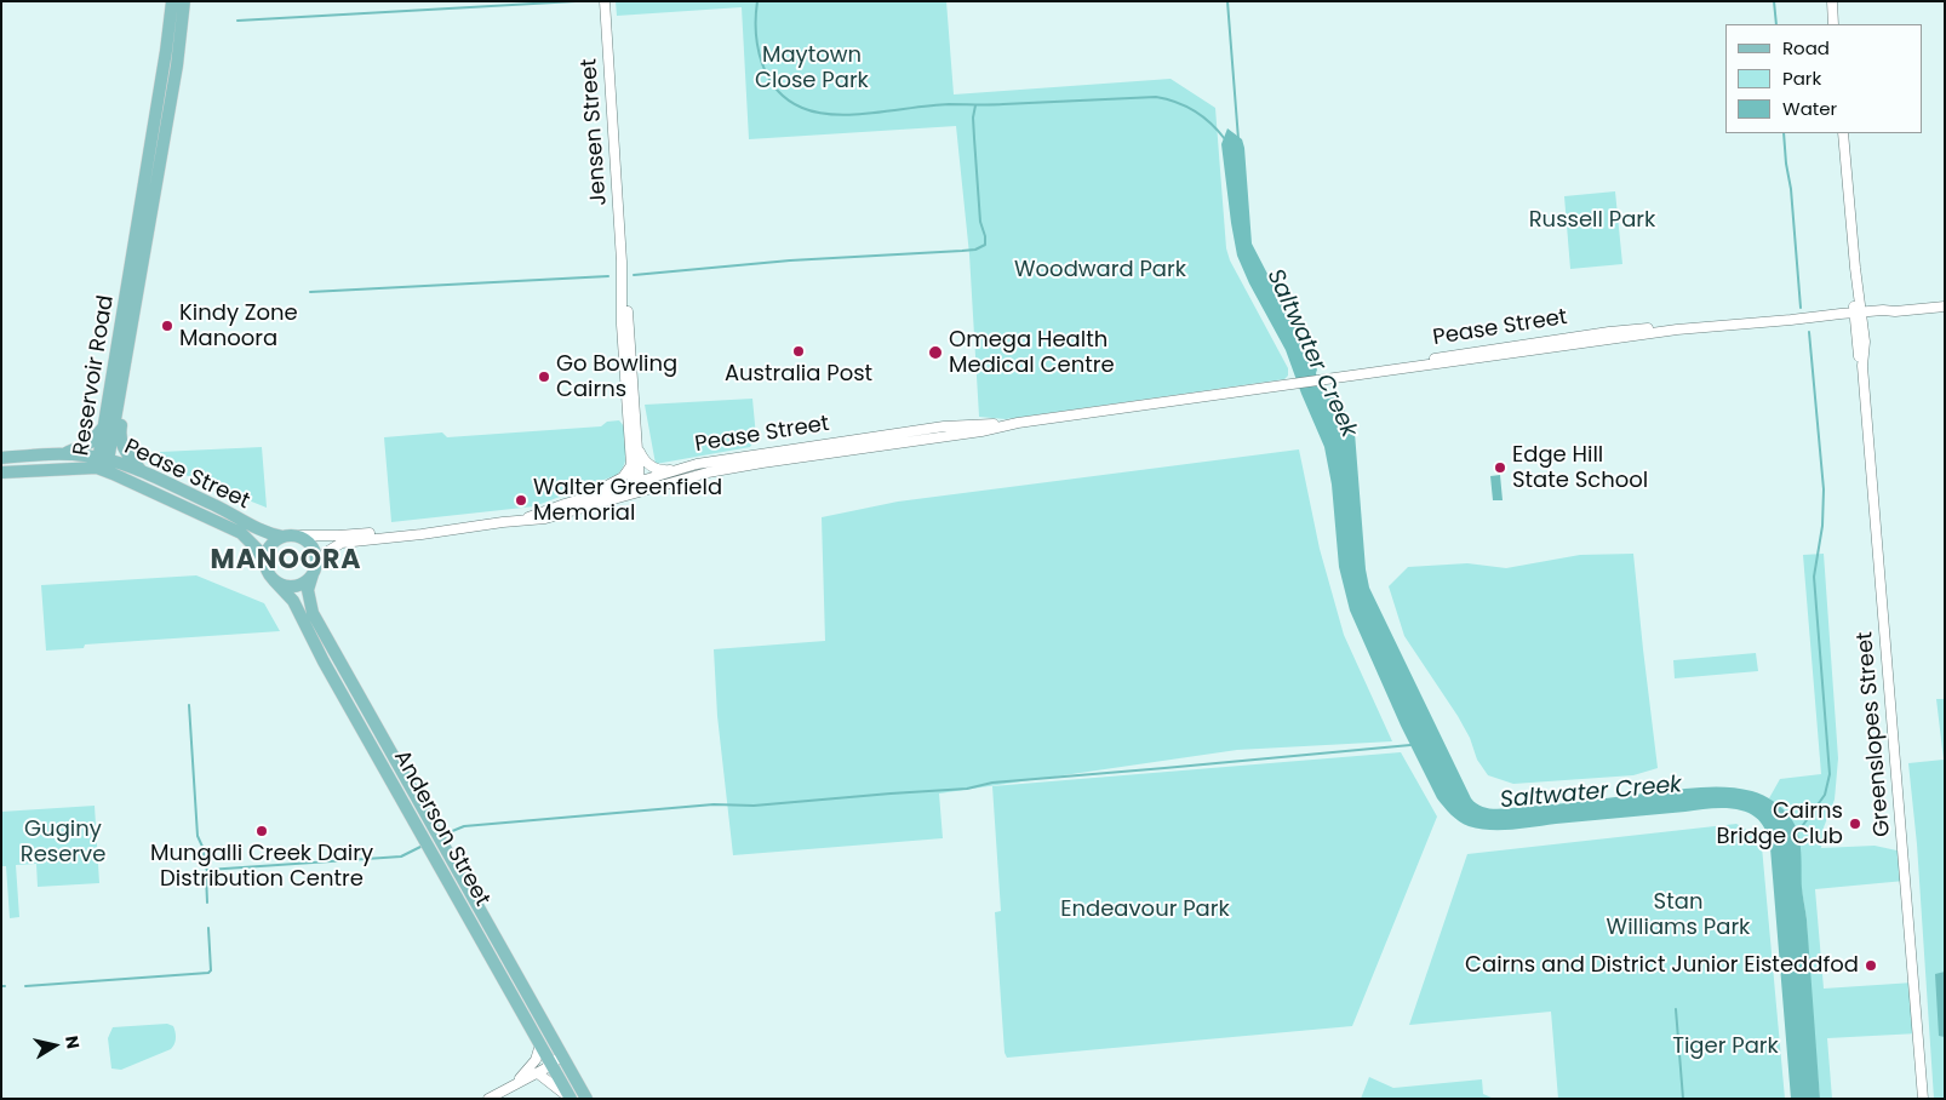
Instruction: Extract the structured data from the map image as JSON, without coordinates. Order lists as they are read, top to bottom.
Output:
{
  "streets": {
    "main road": ["Pease Street", "Reservoir Road", "Anderson Street"],
    "street": ["Jensen Street", "Greenslopes Street"]
  },
  "crossings": [
    ["Jensen Street", "Pease Street"],
    ["Pease Street", "Reservoir Road"],
    ["Pease Street", "Greenslopes Street"],
    ["Pease Street", "Anderson Street"]
  ],
  "districts": ["MANOORA"],
  "water": ["Saltwater Creek"],
  "parks": [
    "Maytown Close Park",
    "Russell Park",
    "Woodward Park",
    "Guginy Reserve",
    "Stan Williams Park",
    "Endeavour Park",
    "Tiger Park"
  ],
  "places": [
    "Kindy Zone Manoora",
    "Australia Post",
    "Omega Health Medical Centre",
    "Go Bowling Cairns",
    "Edge Hill State School",
    "Walter Greenfield Memorial",
    "Cairns Bridge Club",
    "Mungalli Creek Dairy Distribution Centre",
    "Cairns and District Junior Eisteddfod"
  ],
  "legend": ["Road", "Park", "Water"],
  "north": "right"
}
